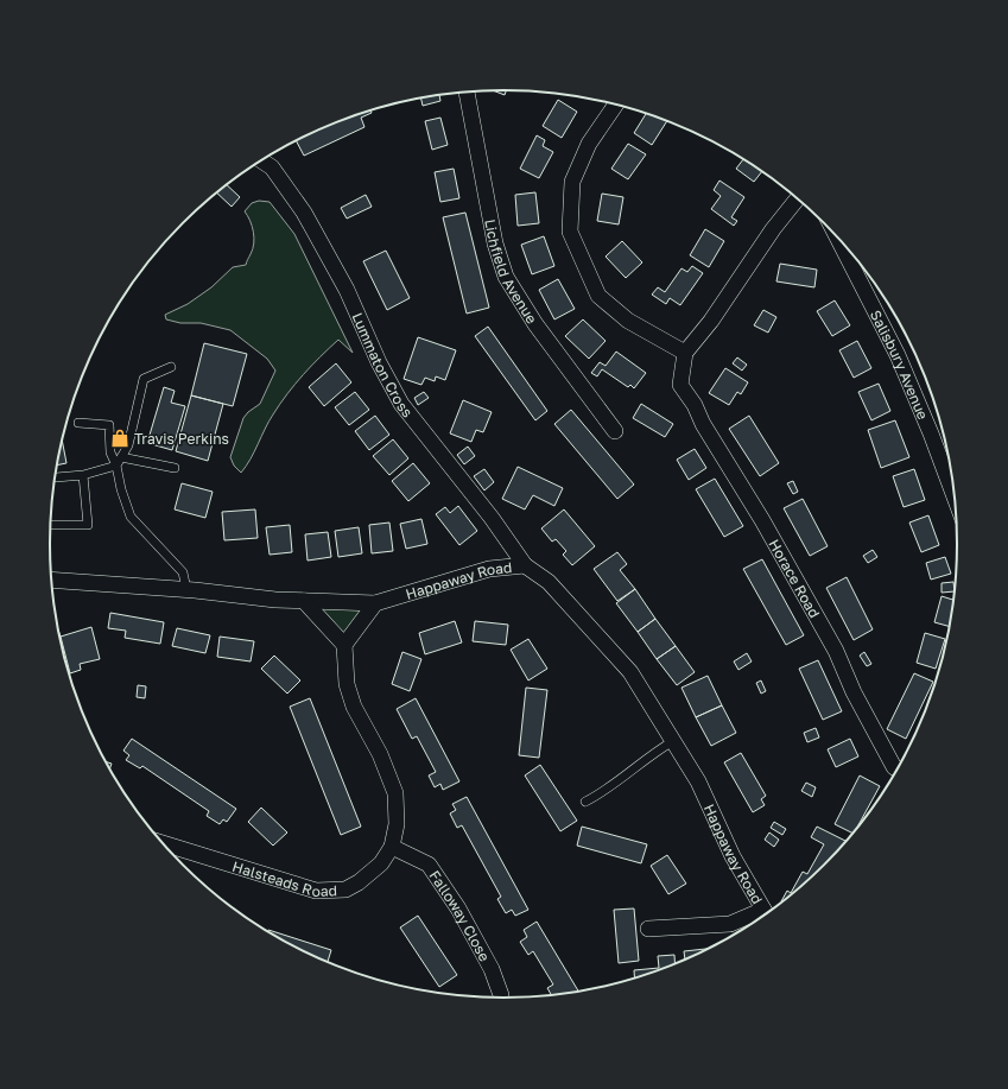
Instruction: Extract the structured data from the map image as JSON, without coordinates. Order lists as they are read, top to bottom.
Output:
{
  "streets": {
    "street": [
      "Lichfield Avenue",
      "Lummaton Cross",
      "Salisbury Avenue",
      "Horace Road",
      "Happaway Road",
      "Halsteads Road",
      "Falloway Close"
    ]
  },
  "crossings": [
    ["Lummaton Cross", "Happaway Road"],
    ["Halsteads Road", "Falloway Close"]
  ],
  "places": {
    "shop": ["Travis Perkins"]
  }
}
